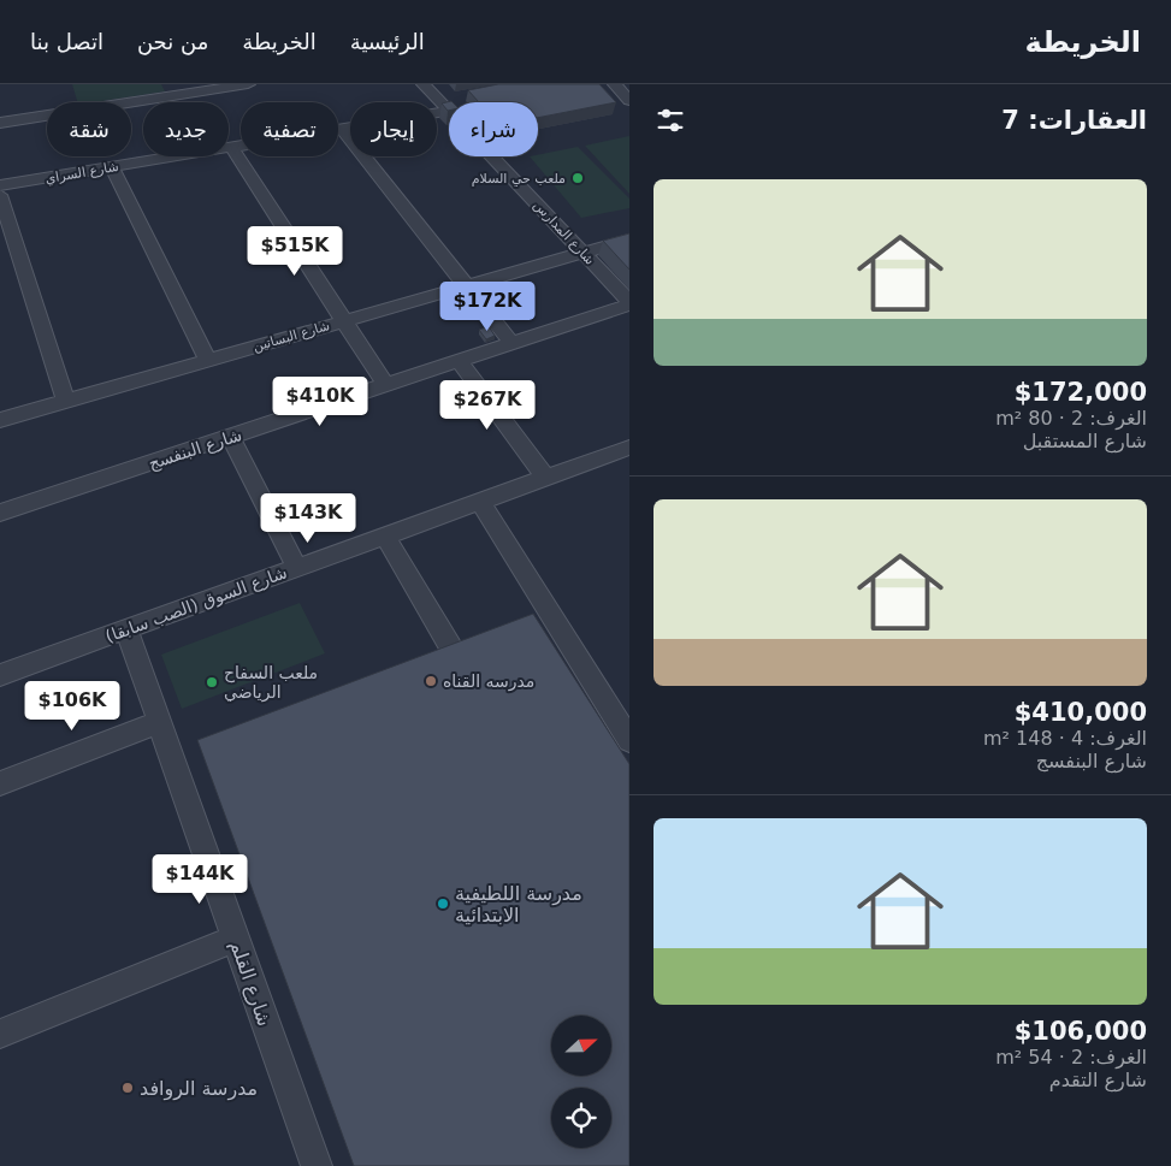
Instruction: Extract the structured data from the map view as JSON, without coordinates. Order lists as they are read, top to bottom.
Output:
{
  "streets": {
    "street": [
      "شارع السراي",
      "شارع المدارس",
      "شارع البساتين",
      "شارع البنفسج",
      "شارع السوق (الصب سابقا)",
      "شارع القلم"
    ]
  },
  "crossings": [
    ["شارع المدارس", "شارع البساتين"],
    ["شارع المدارس", "شارع البنفسج"],
    ["شارع السوق (الصب سابقا)", "شارع القلم"]
  ],
  "places": [
    "ملعب حي السلام",
    "مدرسه القناه",
    "ملعب السفاح الرياضي",
    "مدرسة اللطيفية الابتدائية",
    "مدرسة الروافد"
  ],
  "north": "right",
  "page": {
    "header": "الخريطة",
    "nav": [
      "الرئيسية",
      "الخريطة",
      "من نحن",
      "اتصل بنا"
    ],
    "heading": "العقارات: 7",
    "chip": [
      "شراء",
      "إيجار",
      "تصفية",
      "جديد",
      "شقة"
    ],
    "list": [
      {
        "name": "$172,000",
        "note": "الغرف: 2 · 80 m² · شارع المستقبل"
      },
      {
        "name": "$410,000",
        "note": "الغرف: 4 · 148 m² · شارع البنفسج"
      },
      {
        "name": "$106,000",
        "note": "الغرف: 2 · 54 m² · شارع التقدم"
      }
    ],
    "price": [
      "$515K",
      "$172K",
      "$410K",
      "$267K",
      "$143K",
      "$106K",
      "$144K"
    ]
  }
}
